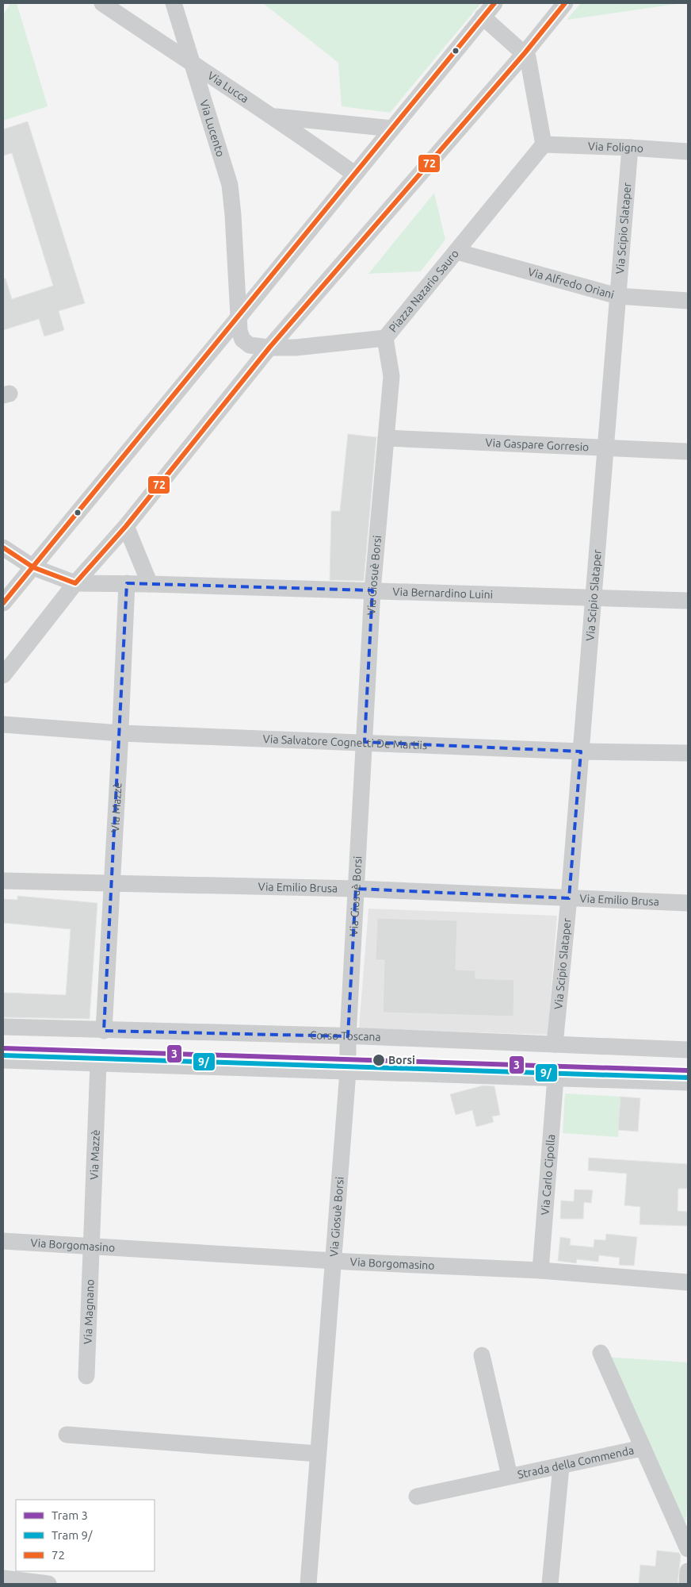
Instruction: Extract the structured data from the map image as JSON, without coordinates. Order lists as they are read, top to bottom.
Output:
{
  "streets": {
    "street": [
      "Via Lucca",
      "Via Lucento",
      "Via Foligno",
      "Via Scipio Slataper",
      "Via Alfredo Oriani",
      "Piazza Nazario Sauro",
      "Via Gaspare Gorresio",
      "Via Giosuè Borsi",
      "Via Bernardino Luini",
      "Via Salvatore Cognetti De Martiis",
      "Via Mazzè",
      "Via Emilio Brusa",
      "Corso Toscana",
      "Via Carlo Cipolla",
      "Via Borgomasino",
      "Via Magnano",
      "Strada della Commenda"
    ]
  },
  "crossings": [
    ["Via Lucca", "Via Lucento"],
    ["Via Lucento", "Piazza Nazario Sauro"],
    ["Via Foligno", "Via Scipio Slataper"],
    ["Via Foligno", "Piazza Nazario Sauro"],
    ["Via Scipio Slataper", "Via Alfredo Oriani"],
    ["Via Scipio Slataper", "Via Gaspare Gorresio"],
    ["Via Scipio Slataper", "Via Bernardino Luini"],
    ["Via Scipio Slataper", "Via Salvatore Cognetti De Martiis"],
    ["Via Scipio Slataper", "Via Emilio Brusa"],
    ["Via Scipio Slataper", "Corso Toscana"],
    ["Via Alfredo Oriani", "Piazza Nazario Sauro"],
    ["Piazza Nazario Sauro", "Via Giosuè Borsi"],
    ["Via Gaspare Gorresio", "Via Giosuè Borsi"],
    ["Via Giosuè Borsi", "Via Bernardino Luini"],
    ["Via Giosuè Borsi", "Via Salvatore Cognetti De Martiis"],
    ["Via Giosuè Borsi", "Via Emilio Brusa"],
    ["Via Giosuè Borsi", "Corso Toscana"],
    ["Via Giosuè Borsi", "Via Borgomasino"],
    ["Via Bernardino Luini", "Via Mazzè"],
    ["Via Salvatore Cognetti De Martiis", "Via Mazzè"],
    ["Via Mazzè", "Via Emilio Brusa"],
    ["Via Mazzè", "Corso Toscana"],
    ["Via Mazzè", "Via Borgomasino"],
    ["Via Mazzè", "Via Magnano"],
    ["Via Carlo Cipolla", "Via Borgomasino"],
    ["Via Borgomasino", "Via Magnano"]
  ],
  "places": ["Borsi"],
  "lines": ["transit line 72", "tram line 3", "tram line 9/"],
  "legend": ["Tram 3", "Tram 9/", "72"]
}
